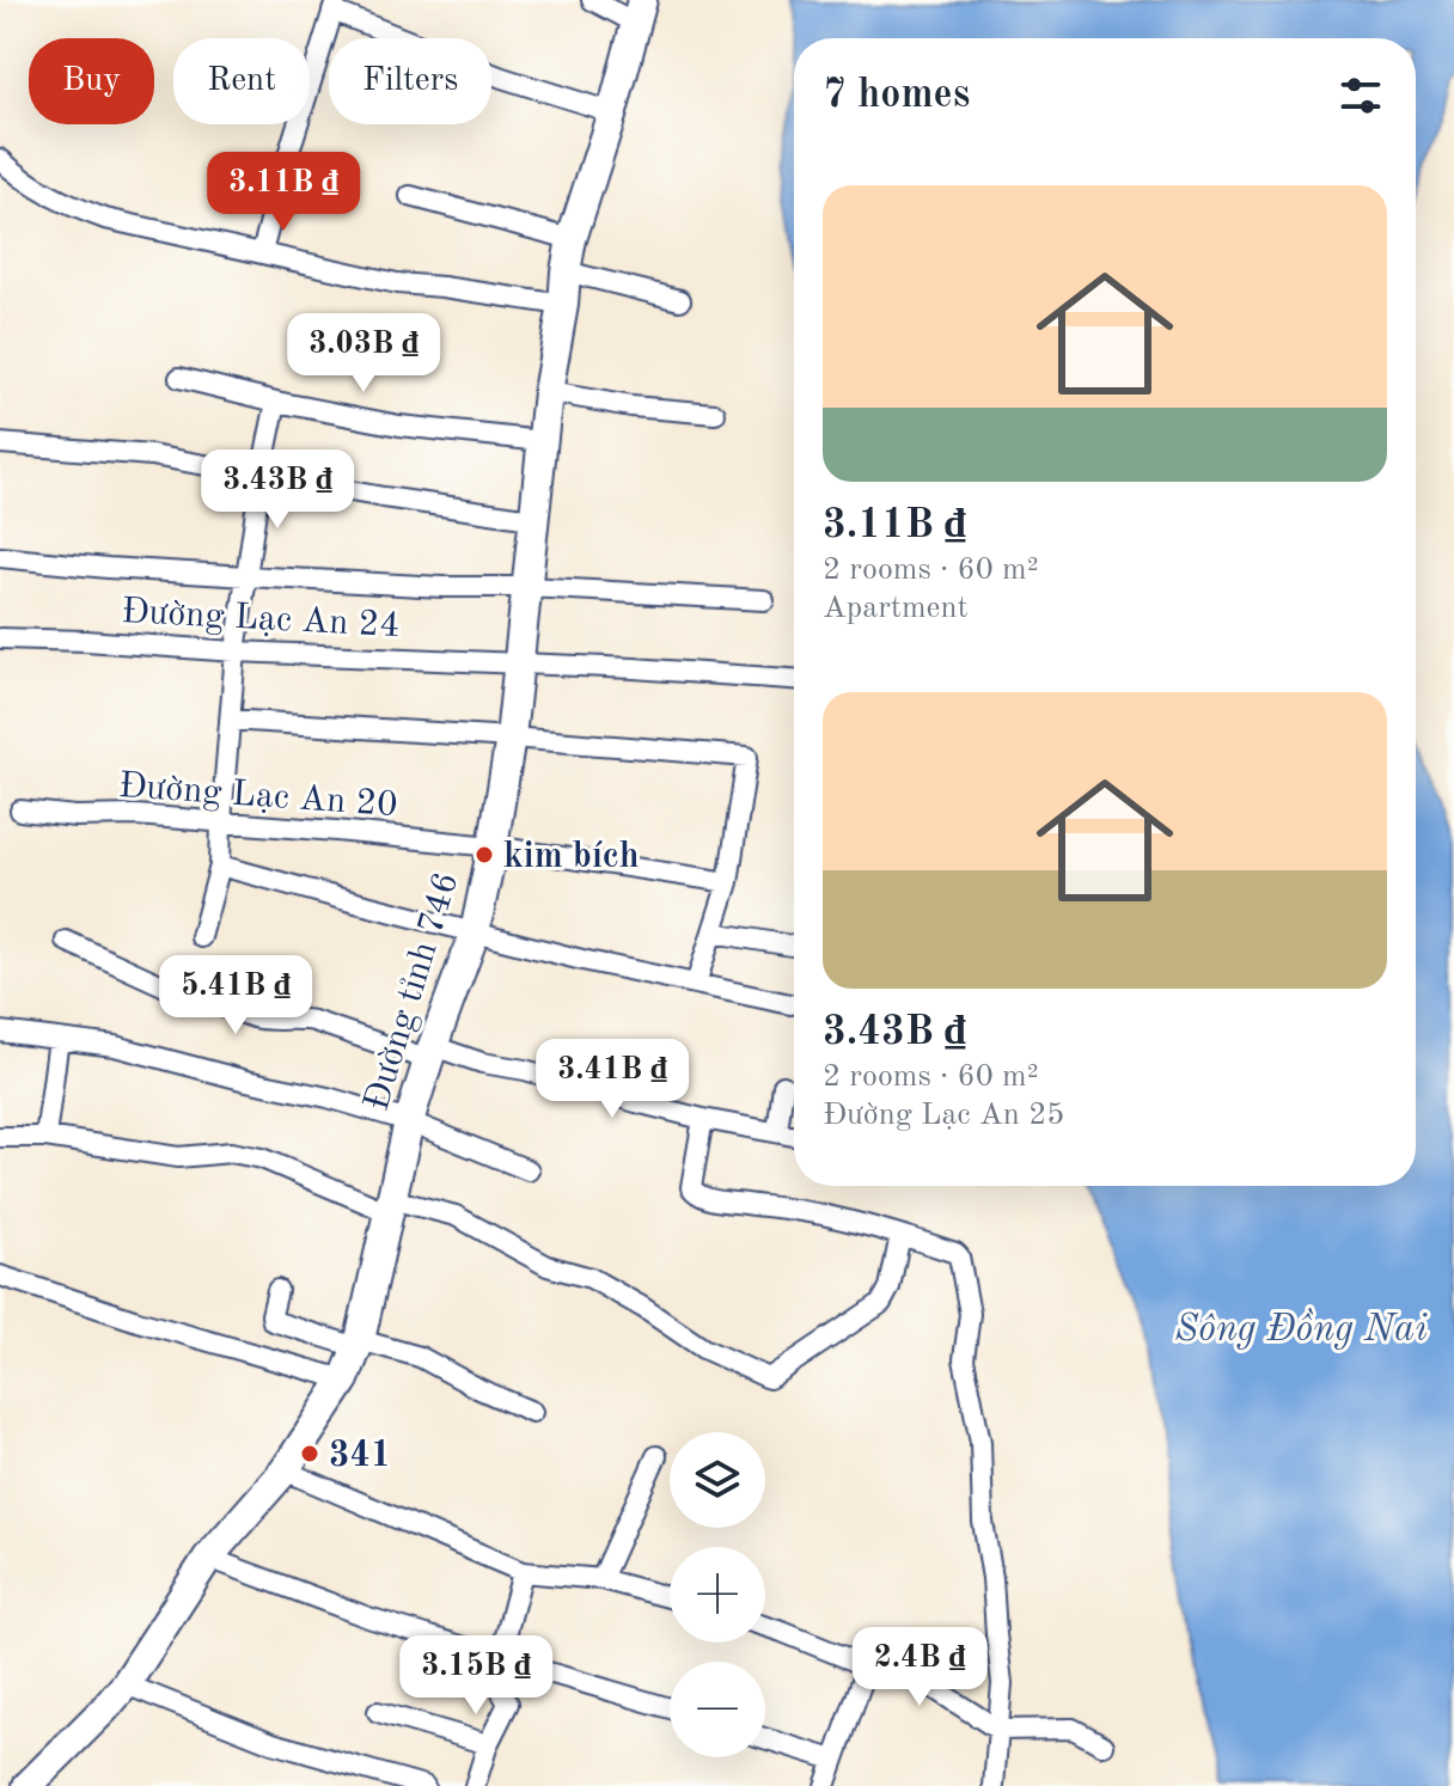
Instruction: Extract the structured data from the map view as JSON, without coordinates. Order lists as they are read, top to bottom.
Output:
{
  "streets": {
    "main road": ["Đường tỉnh 746"],
    "street": ["Đường Lạc An 24", "Đường Lạc An 20"]
  },
  "crossings": [
    ["Đường Lạc An 24", "Đường tỉnh 746"],
    ["Đường Lạc An 20", "Đường tỉnh 746"]
  ],
  "water": ["Sông Đồng Nai"],
  "places": ["kim bích", "341"],
  "page": {
    "chip": ["Buy", "Rent", "Filters"],
    "heading": "7 homes",
    "price": [
      "3.11B ₫",
      "3.03B ₫",
      "3.43B ₫",
      "5.41B ₫",
      "3.41B ₫",
      "2.4B ₫",
      "3.15B ₫"
    ],
    "list": [
      {
        "name": "3.11B ₫",
        "note": "2 rooms · 60 m² · Apartment"
      },
      {
        "name": "3.43B ₫",
        "note": "2 rooms · 60 m² · Đường Lạc An 25"
      }
    ],
    "map_buttons": ["+", "−"]
  }
}
